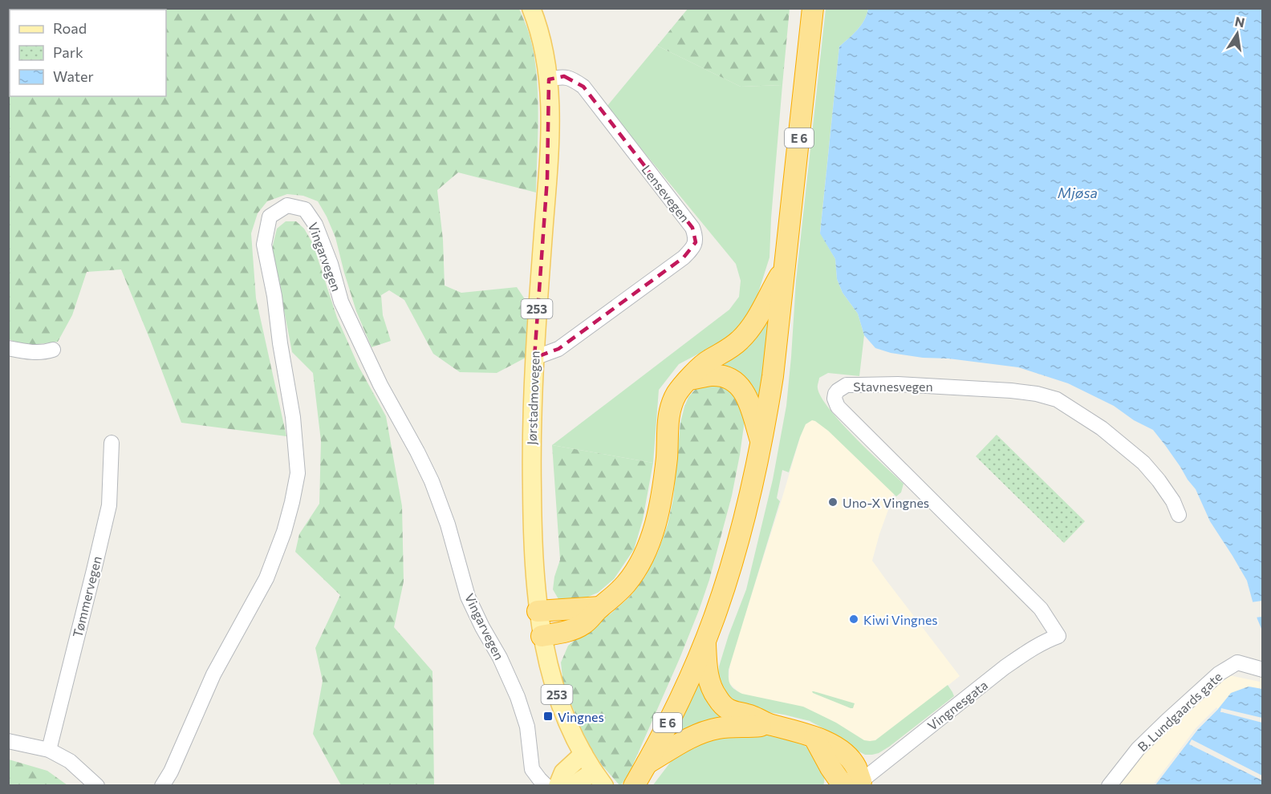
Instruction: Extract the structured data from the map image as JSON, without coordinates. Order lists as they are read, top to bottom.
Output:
{
  "streets": {
    "highway": ["E 6"],
    "main road": ["253", "Jørstadmovegen"],
    "street": [
      "Lensevegen",
      "Vingarvegen",
      "Stavnesvegen",
      "Tømmervegen",
      "Vingnesgata",
      "B. Lundgaards gate"
    ]
  },
  "crossings": [
    ["Lensevegen", "Jørstadmovegen"],
    ["Stavnesvegen", "Vingnesgata"]
  ],
  "water": ["Mjøsa"],
  "places": {
    "other": ["Uno-X Vingnes", "Kiwi Vingnes"],
    "transit": ["Vingnes"]
  },
  "legend": ["Road", "Park", "Water"],
  "north": "top"
}
